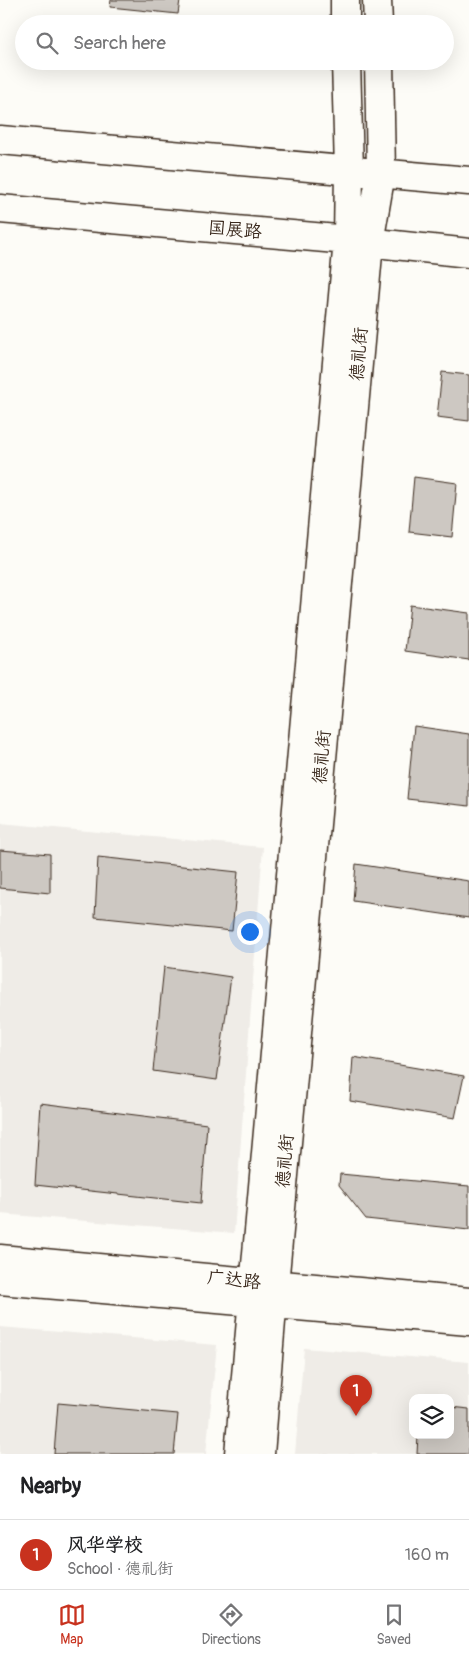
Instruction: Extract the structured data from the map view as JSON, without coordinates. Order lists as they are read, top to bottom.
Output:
{
  "streets": {
    "main road": ["国展路", "德礼街", "广达路"]
  },
  "crossings": [
    ["国展路", "德礼街"],
    ["德礼街", "广达路"]
  ],
  "page": {
    "search": "Search here",
    "pins": "1",
    "heading": "Nearby",
    "list": [
      {
        "mark": "1",
        "name": "风华学校",
        "note": "School · 德礼街",
        "value": "160 m"
      }
    ],
    "nav": ["Map", "Directions", "Saved"]
  }
}
